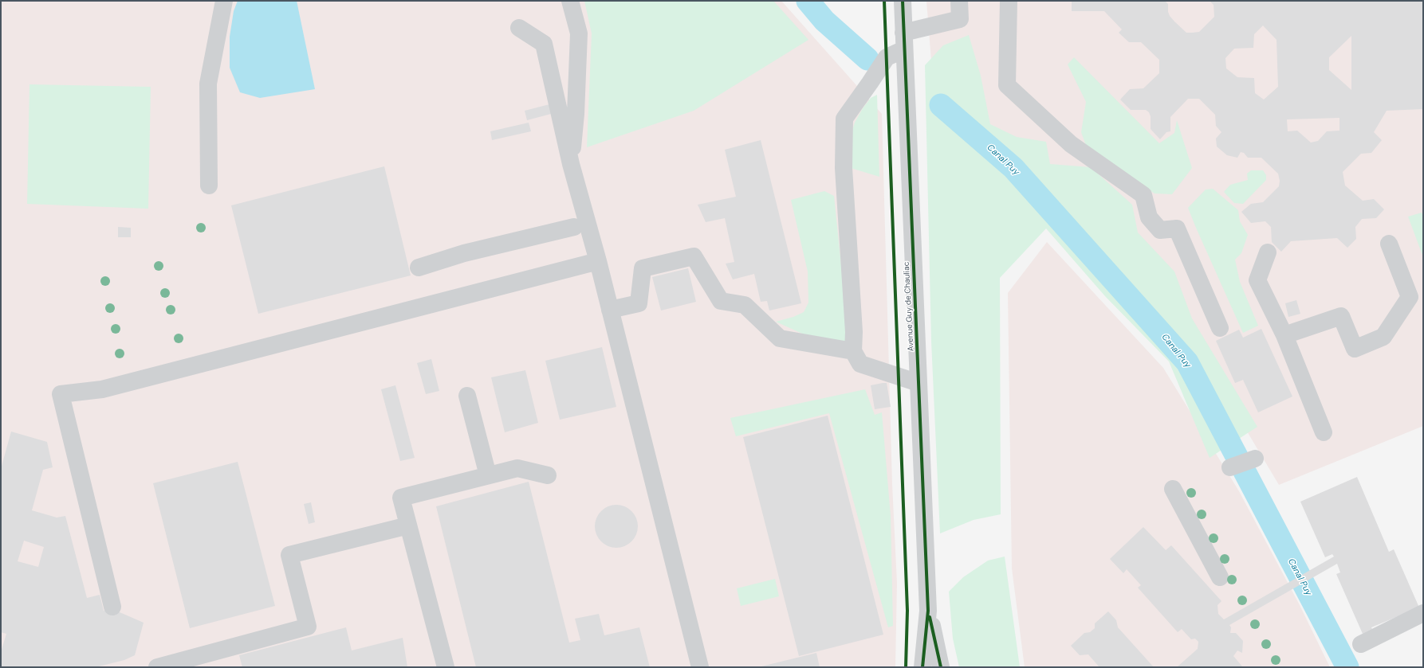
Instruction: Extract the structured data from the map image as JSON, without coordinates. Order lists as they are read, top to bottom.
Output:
{
  "streets": {
    "street": ["Avenue Guy de Chauliac"]
  },
  "water": ["Canal Puy"]
}
